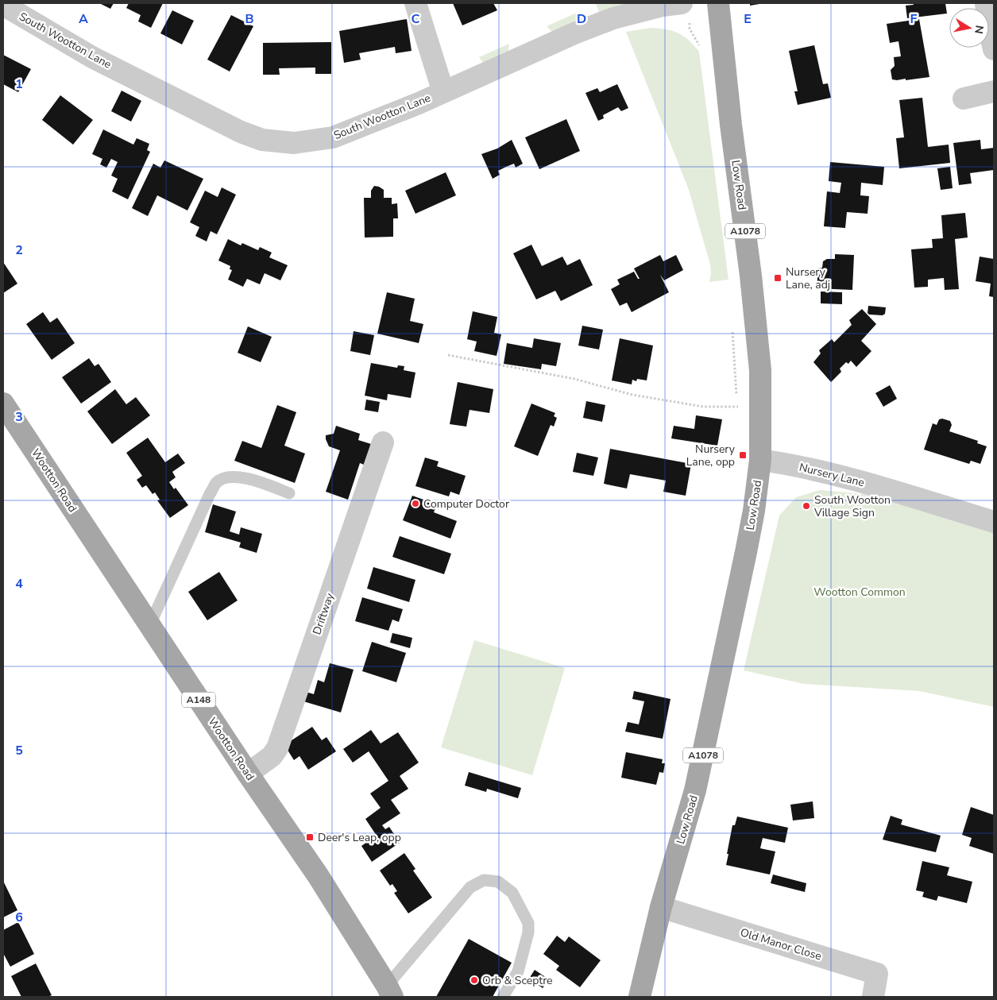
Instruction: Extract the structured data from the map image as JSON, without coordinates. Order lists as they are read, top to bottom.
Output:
{
  "streets": {
    "main road": [
      "Low Road",
      "A1078",
      "Wootton Road",
      "A148"
    ],
    "street": [
      "South Wootton Lane",
      "Nursery Lane",
      "Driftway",
      "Old Manor Close"
    ]
  },
  "crossings": [
    ["Low Road", "Nursery Lane"],
    ["Low Road", "Old Manor Close"],
    ["Wootton Road", "Driftway"]
  ],
  "parks": ["Wootton Common"],
  "places": {
    "transit": ["Nursery Lane, adj", "Nursery Lane, opp", "Deer's Leap, opp"],
    "other": ["Computer Doctor", "South Wootton Village Sign", "Orb & Sceptre"]
  },
  "north": "right",
  "grid": {
    "columns": [
      "A",
      "B",
      "C",
      "D",
      "E",
      "F"
    ],
    "rows": [
      "1",
      "2",
      "3",
      "4",
      "5",
      "6"
    ]
  }
}
